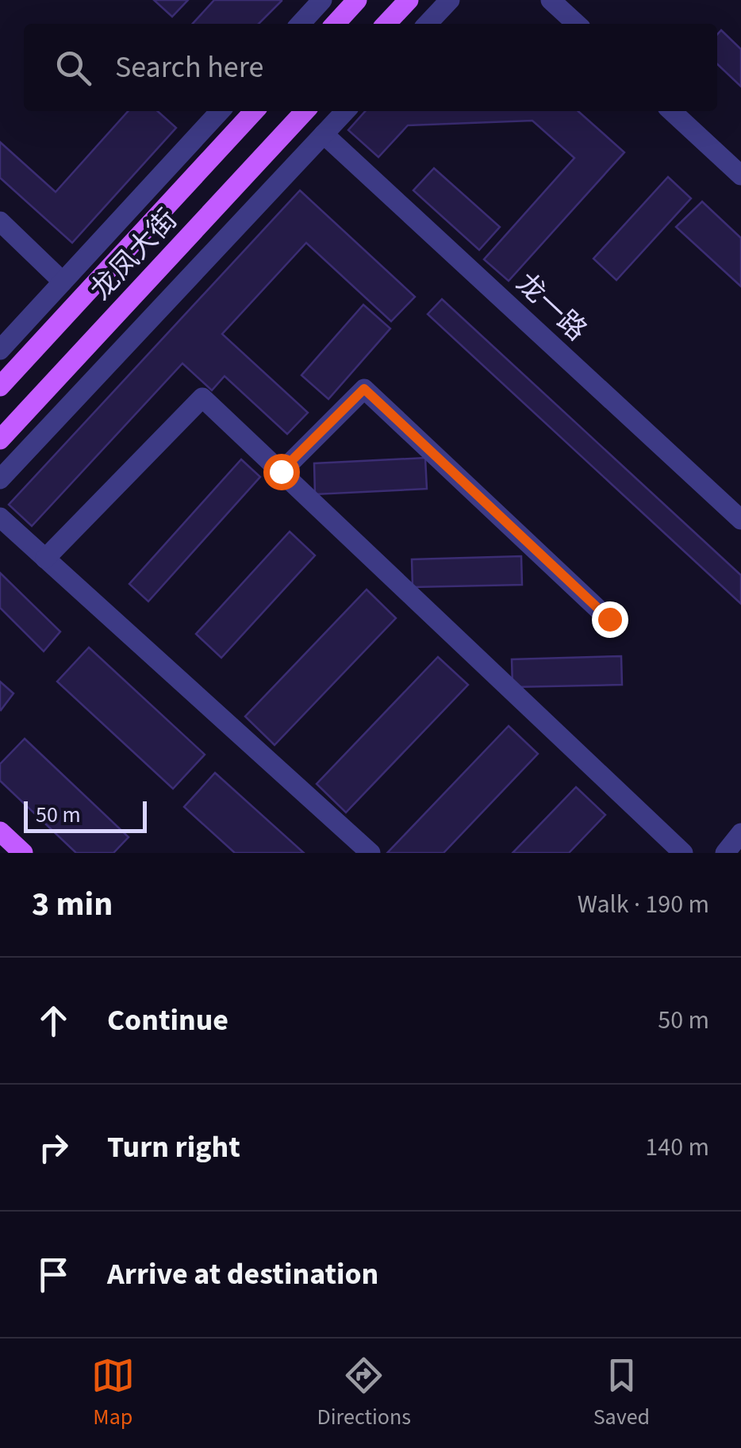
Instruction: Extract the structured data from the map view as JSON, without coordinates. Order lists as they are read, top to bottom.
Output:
{
  "streets": {
    "main road": ["龙凤大街"],
    "street": ["龙一路"]
  },
  "scale_bar": "50 m",
  "page": {
    "search": "Search here",
    "scale": "50 m",
    "heading": ["3 min", "Walk · 190 m"],
    "list": [
      ["Continue", "50 m"],
      ["Turn right", "140 m"],
      "Arrive at destination"
    ],
    "nav": ["Map", "Directions", "Saved"]
  }
}
